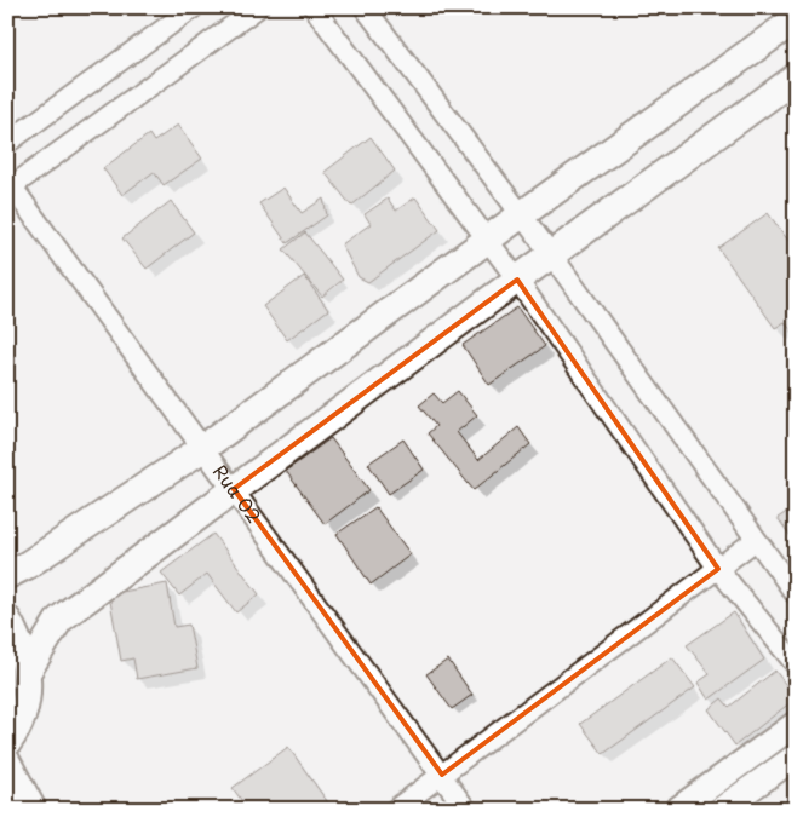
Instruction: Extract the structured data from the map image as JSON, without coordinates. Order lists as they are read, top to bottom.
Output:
{
  "streets": {
    "street": ["Rua 02"]
  }
}
